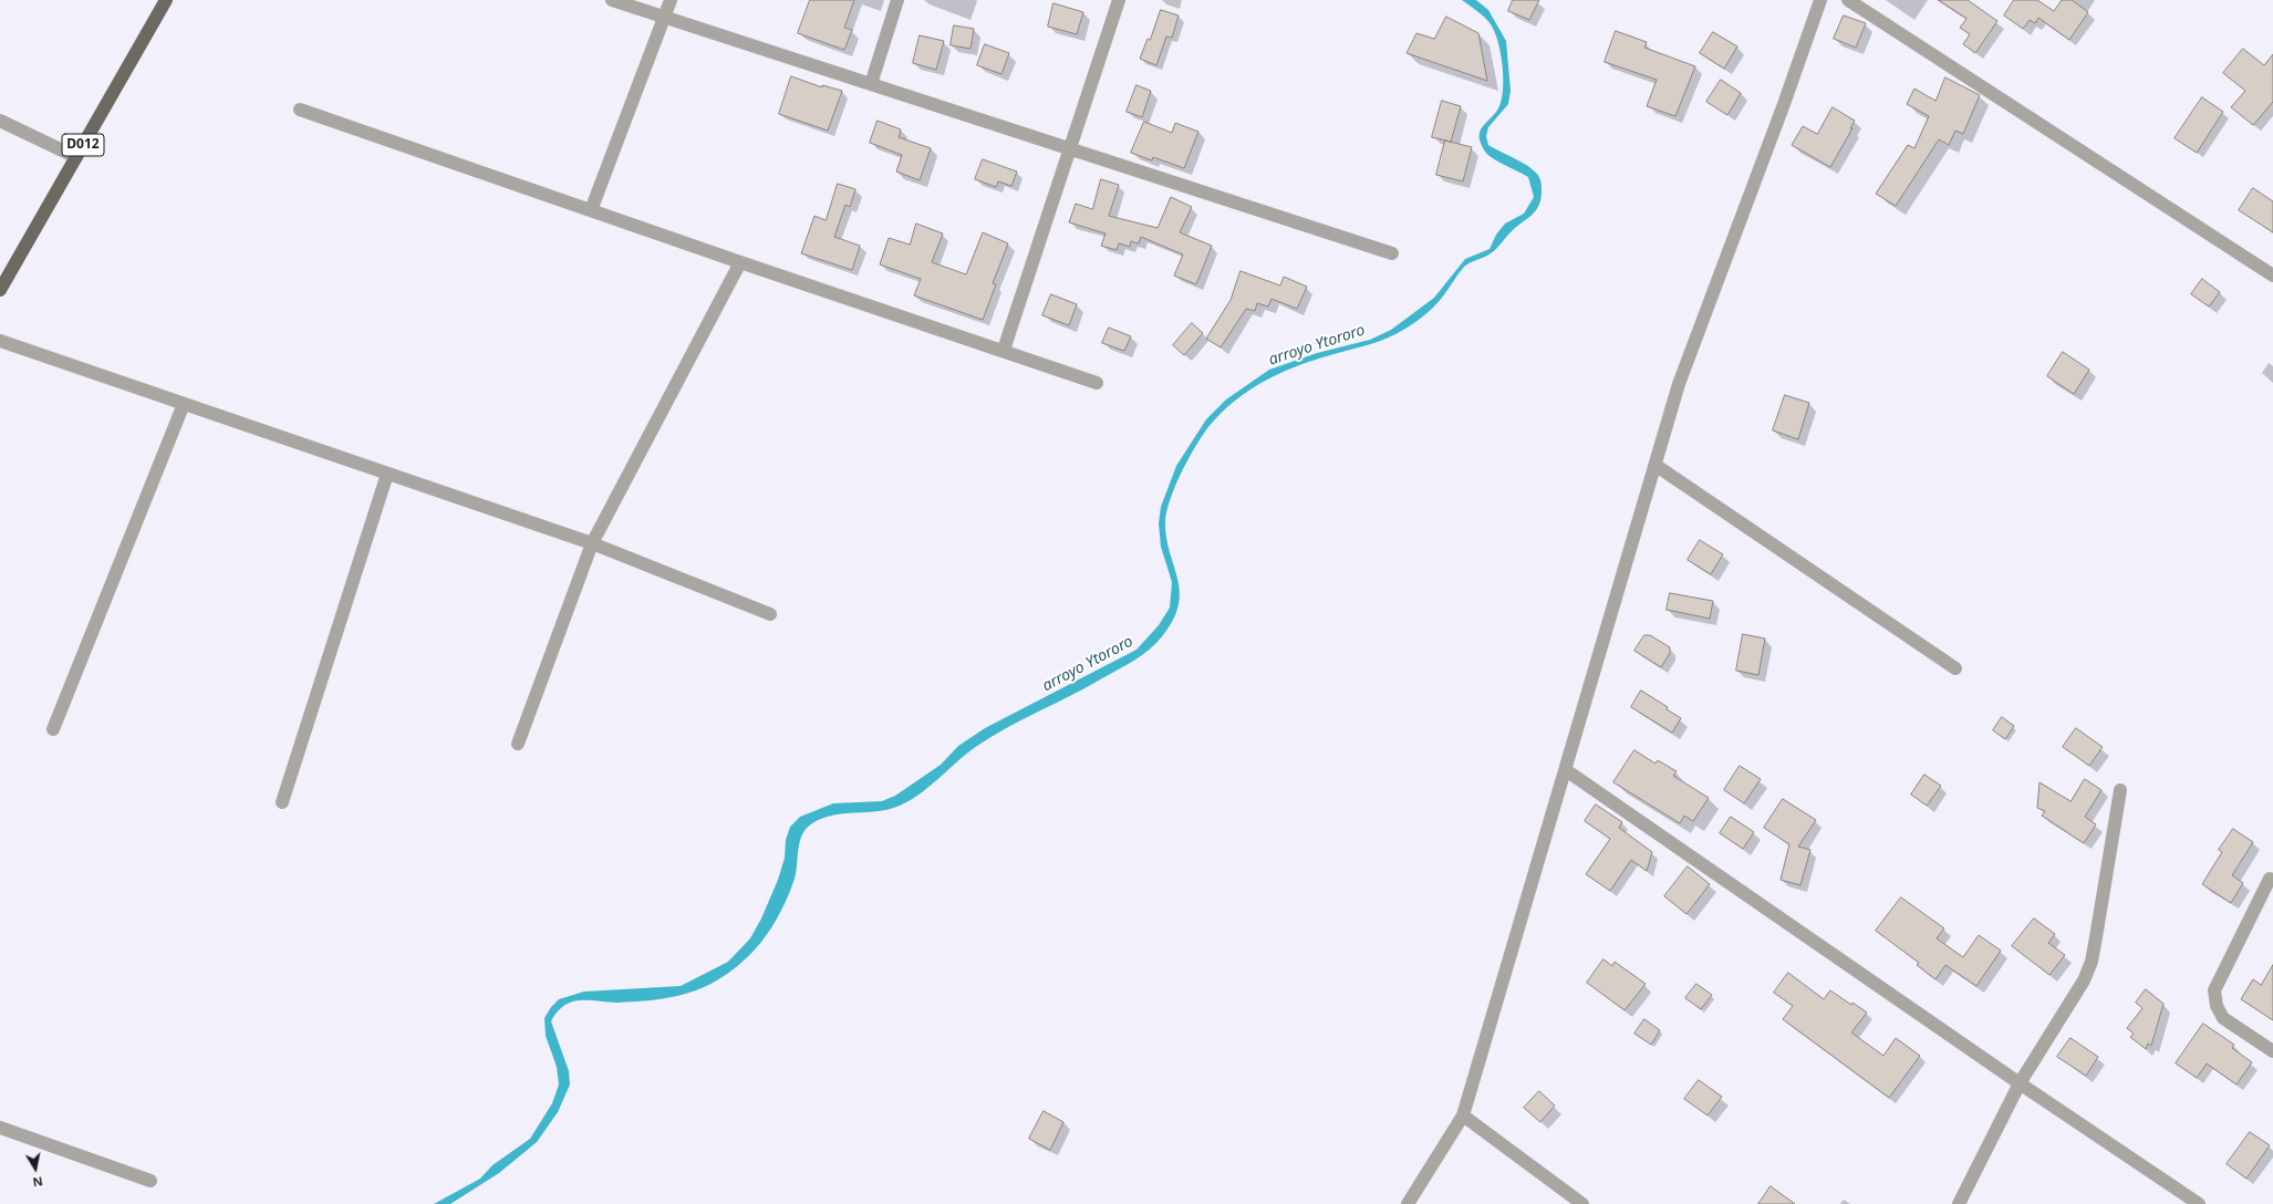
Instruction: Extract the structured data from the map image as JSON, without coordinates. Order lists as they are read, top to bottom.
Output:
{
  "streets": {
    "main road": ["D012"]
  },
  "water": ["arroyo Ytororo"],
  "north": "bottom"
}
